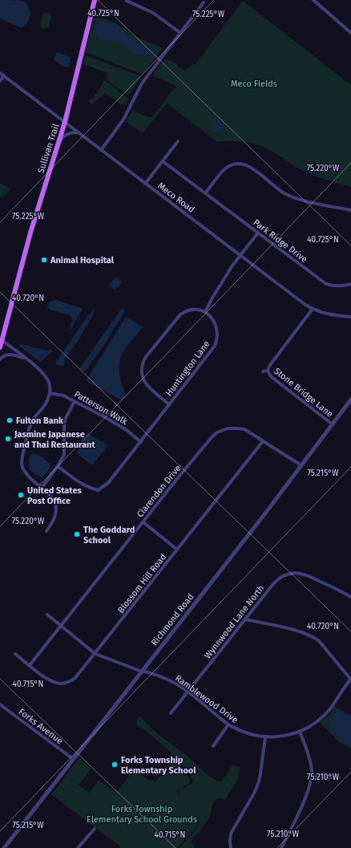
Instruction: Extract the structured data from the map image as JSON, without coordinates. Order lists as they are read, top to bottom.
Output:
{
  "streets": {
    "main road": ["Sullivan Trail"],
    "street": [
      "Meco Road",
      "Park Ridge Drive",
      "Huntington Lane",
      "Stone Bridge Lane",
      "Patterson Walk",
      "Clarendon Drive",
      "Blossom Hill Road",
      "Richmond Road",
      "Wynnwood Lane North",
      "Ramblewood Drive",
      "Forks Avenue"
    ]
  },
  "crossings": [
    ["Sullivan Trail", "Meco Road"],
    ["Meco Road", "Stone Bridge Lane"],
    ["Huntington Lane", "Patterson Walk"],
    ["Stone Bridge Lane", "Richmond Road"],
    ["Clarendon Drive", "Blossom Hill Road"],
    ["Clarendon Drive", "Richmond Road"],
    ["Clarendon Drive", "Ramblewood Drive"],
    ["Blossom Hill Road", "Ramblewood Drive"],
    ["Richmond Road", "Ramblewood Drive"],
    ["Richmond Road", "Forks Avenue"],
    ["Wynnwood Lane North", "Ramblewood Drive"]
  ],
  "parks": ["Meco Fields", "Forks Township Elementary School Grounds"],
  "places": [
    "Animal Hospital",
    "Fulton Bank",
    "Jasmine Japanese and Thai Restaurant",
    "United States Post Office",
    "The Goddard School",
    "Forks Township Elementary School"
  ],
  "coordinates": [
    "40.725°N",
    "75.225°W",
    "75.220°W",
    "40.720°N",
    "75.215°W",
    "40.715°N",
    "75.210°W"
  ]
}
